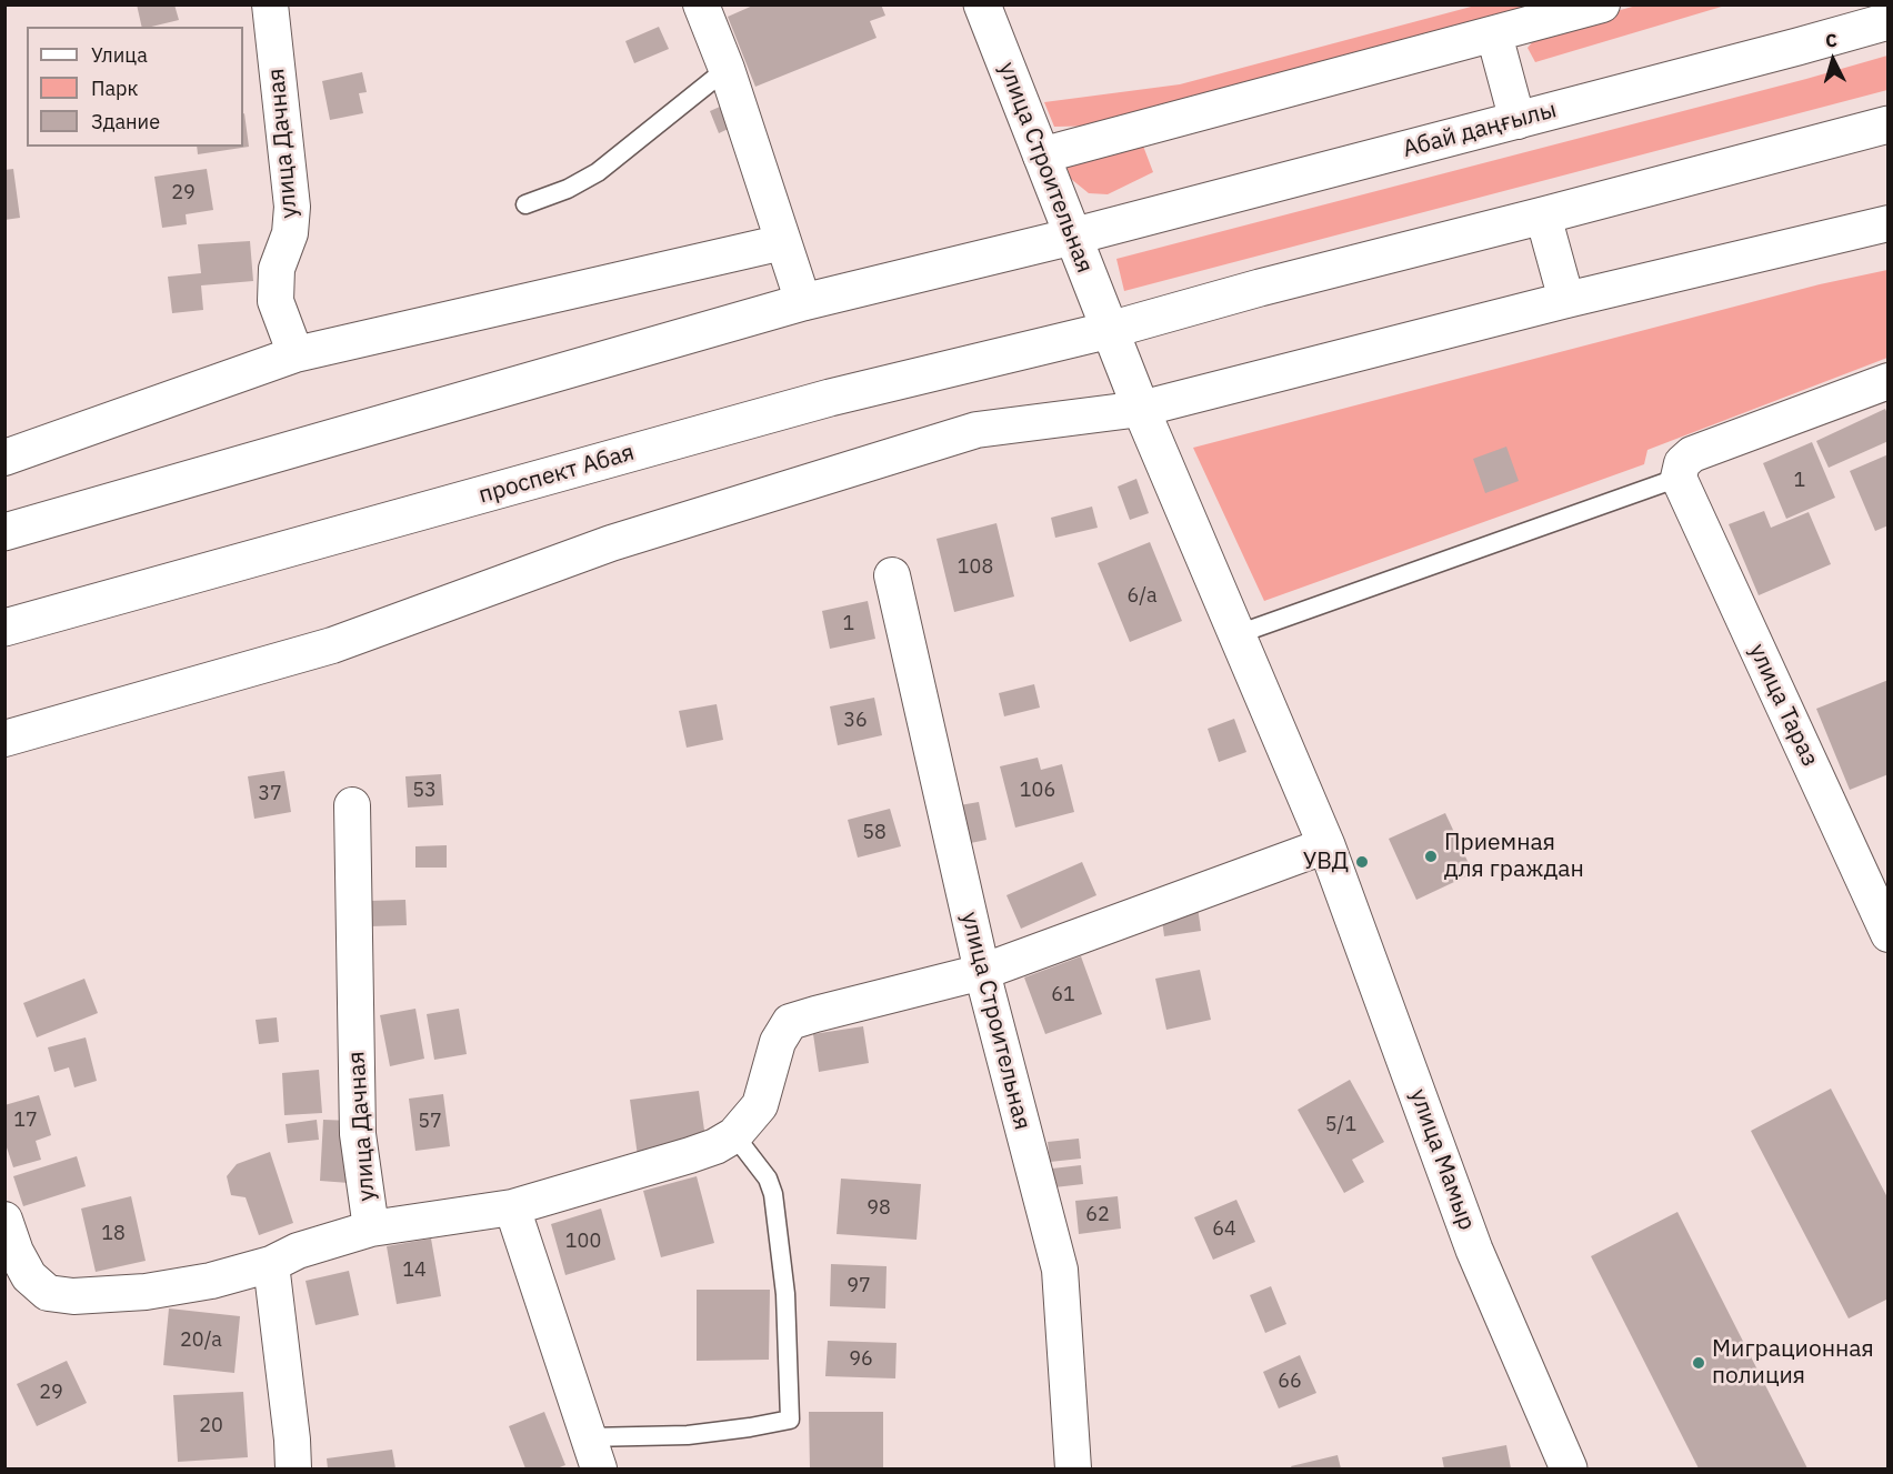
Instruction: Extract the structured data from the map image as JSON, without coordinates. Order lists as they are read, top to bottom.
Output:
{
  "streets": {
    "main road": [
      "Абай даңғылы",
      "улица Строительная",
      "проспект Абая",
      "улица Мамыр"
    ],
    "street": ["улица Дачная", "улица Тараз"]
  },
  "crossings": [
    ["Абай даңғылы", "улица Строительная"],
    ["улица Строительная", "проспект Абая"],
    ["улица Строительная", "улица Мамыр"]
  ],
  "places": ["Приемная для граждан", "УВД", "Миграционная полиция"],
  "house_numbers": [
    "29",
    "1",
    "108",
    "6/а",
    "1",
    "36",
    "53",
    "106",
    "37",
    "58",
    "61",
    "17",
    "57",
    "5/1",
    "98",
    "62",
    "64",
    "18",
    "100",
    "14",
    "97",
    "20/а",
    "96",
    "66",
    "29",
    "20"
  ],
  "legend": ["Улица", "Парк", "Здание"],
  "north": "top"
}
